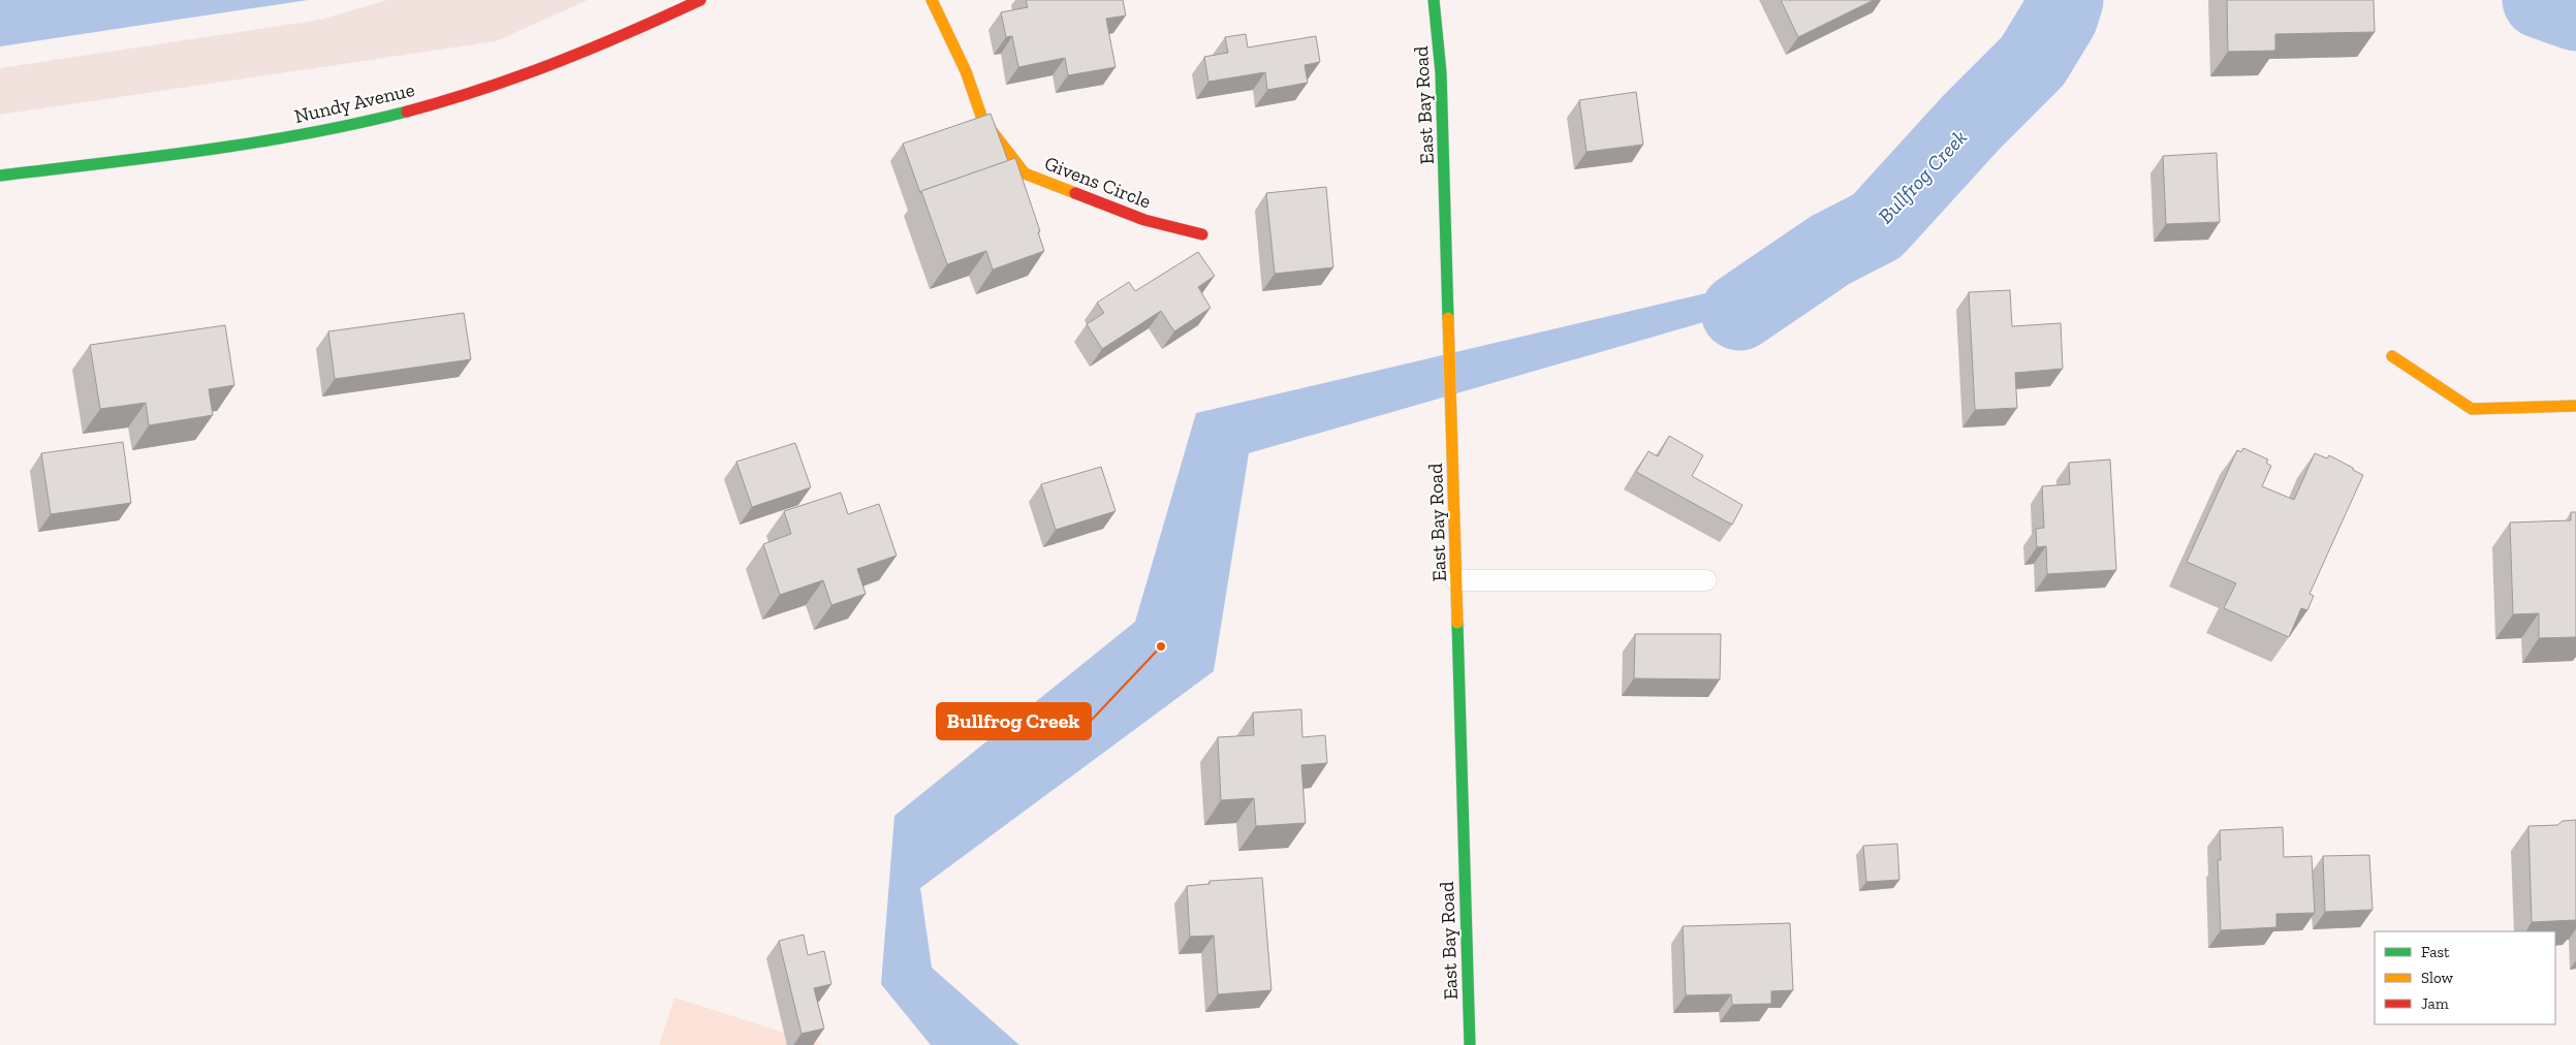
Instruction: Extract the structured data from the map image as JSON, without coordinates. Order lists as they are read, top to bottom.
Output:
{
  "streets": {
    "street": ["Nundy Avenue", "East Bay Road", "Givens Circle"]
  },
  "water": ["Bullfrog Creek"],
  "places": ["Bullfrog Creek"],
  "legend": ["Fast", "Slow", "Jam"]
}
